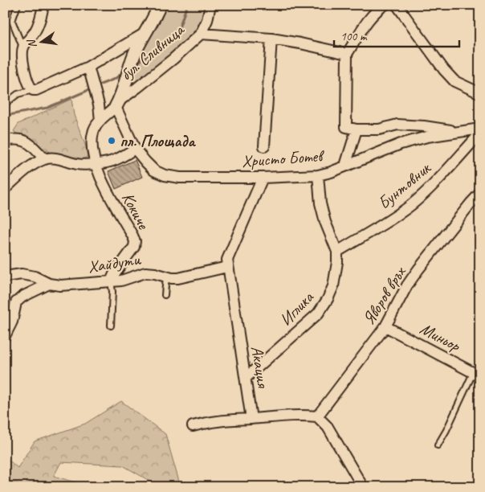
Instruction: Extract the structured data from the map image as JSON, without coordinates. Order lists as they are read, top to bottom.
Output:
{
  "streets": {
    "street": [
      "бул. Сливница",
      "Христо Ботев",
      "Бунтовник",
      "Кокиче",
      "Хайдути",
      "Яворов връх",
      "Иглика",
      "Миньор",
      "Акация"
    ]
  },
  "crossings": [
    ["бул. Сливница", "Христо Ботев"],
    ["Христо Ботев", "Иглика"],
    ["Христо Ботев", "Акация"],
    ["Бунтовник", "Иглика"],
    ["Кокиче", "Хайдути"],
    ["Хайдути", "Акация"],
    ["Яворов връх", "Миньор"],
    ["Иглика", "Акация"]
  ],
  "places": ["пл. Площада"],
  "scale_bar": "100 m",
  "north": "left"
}
